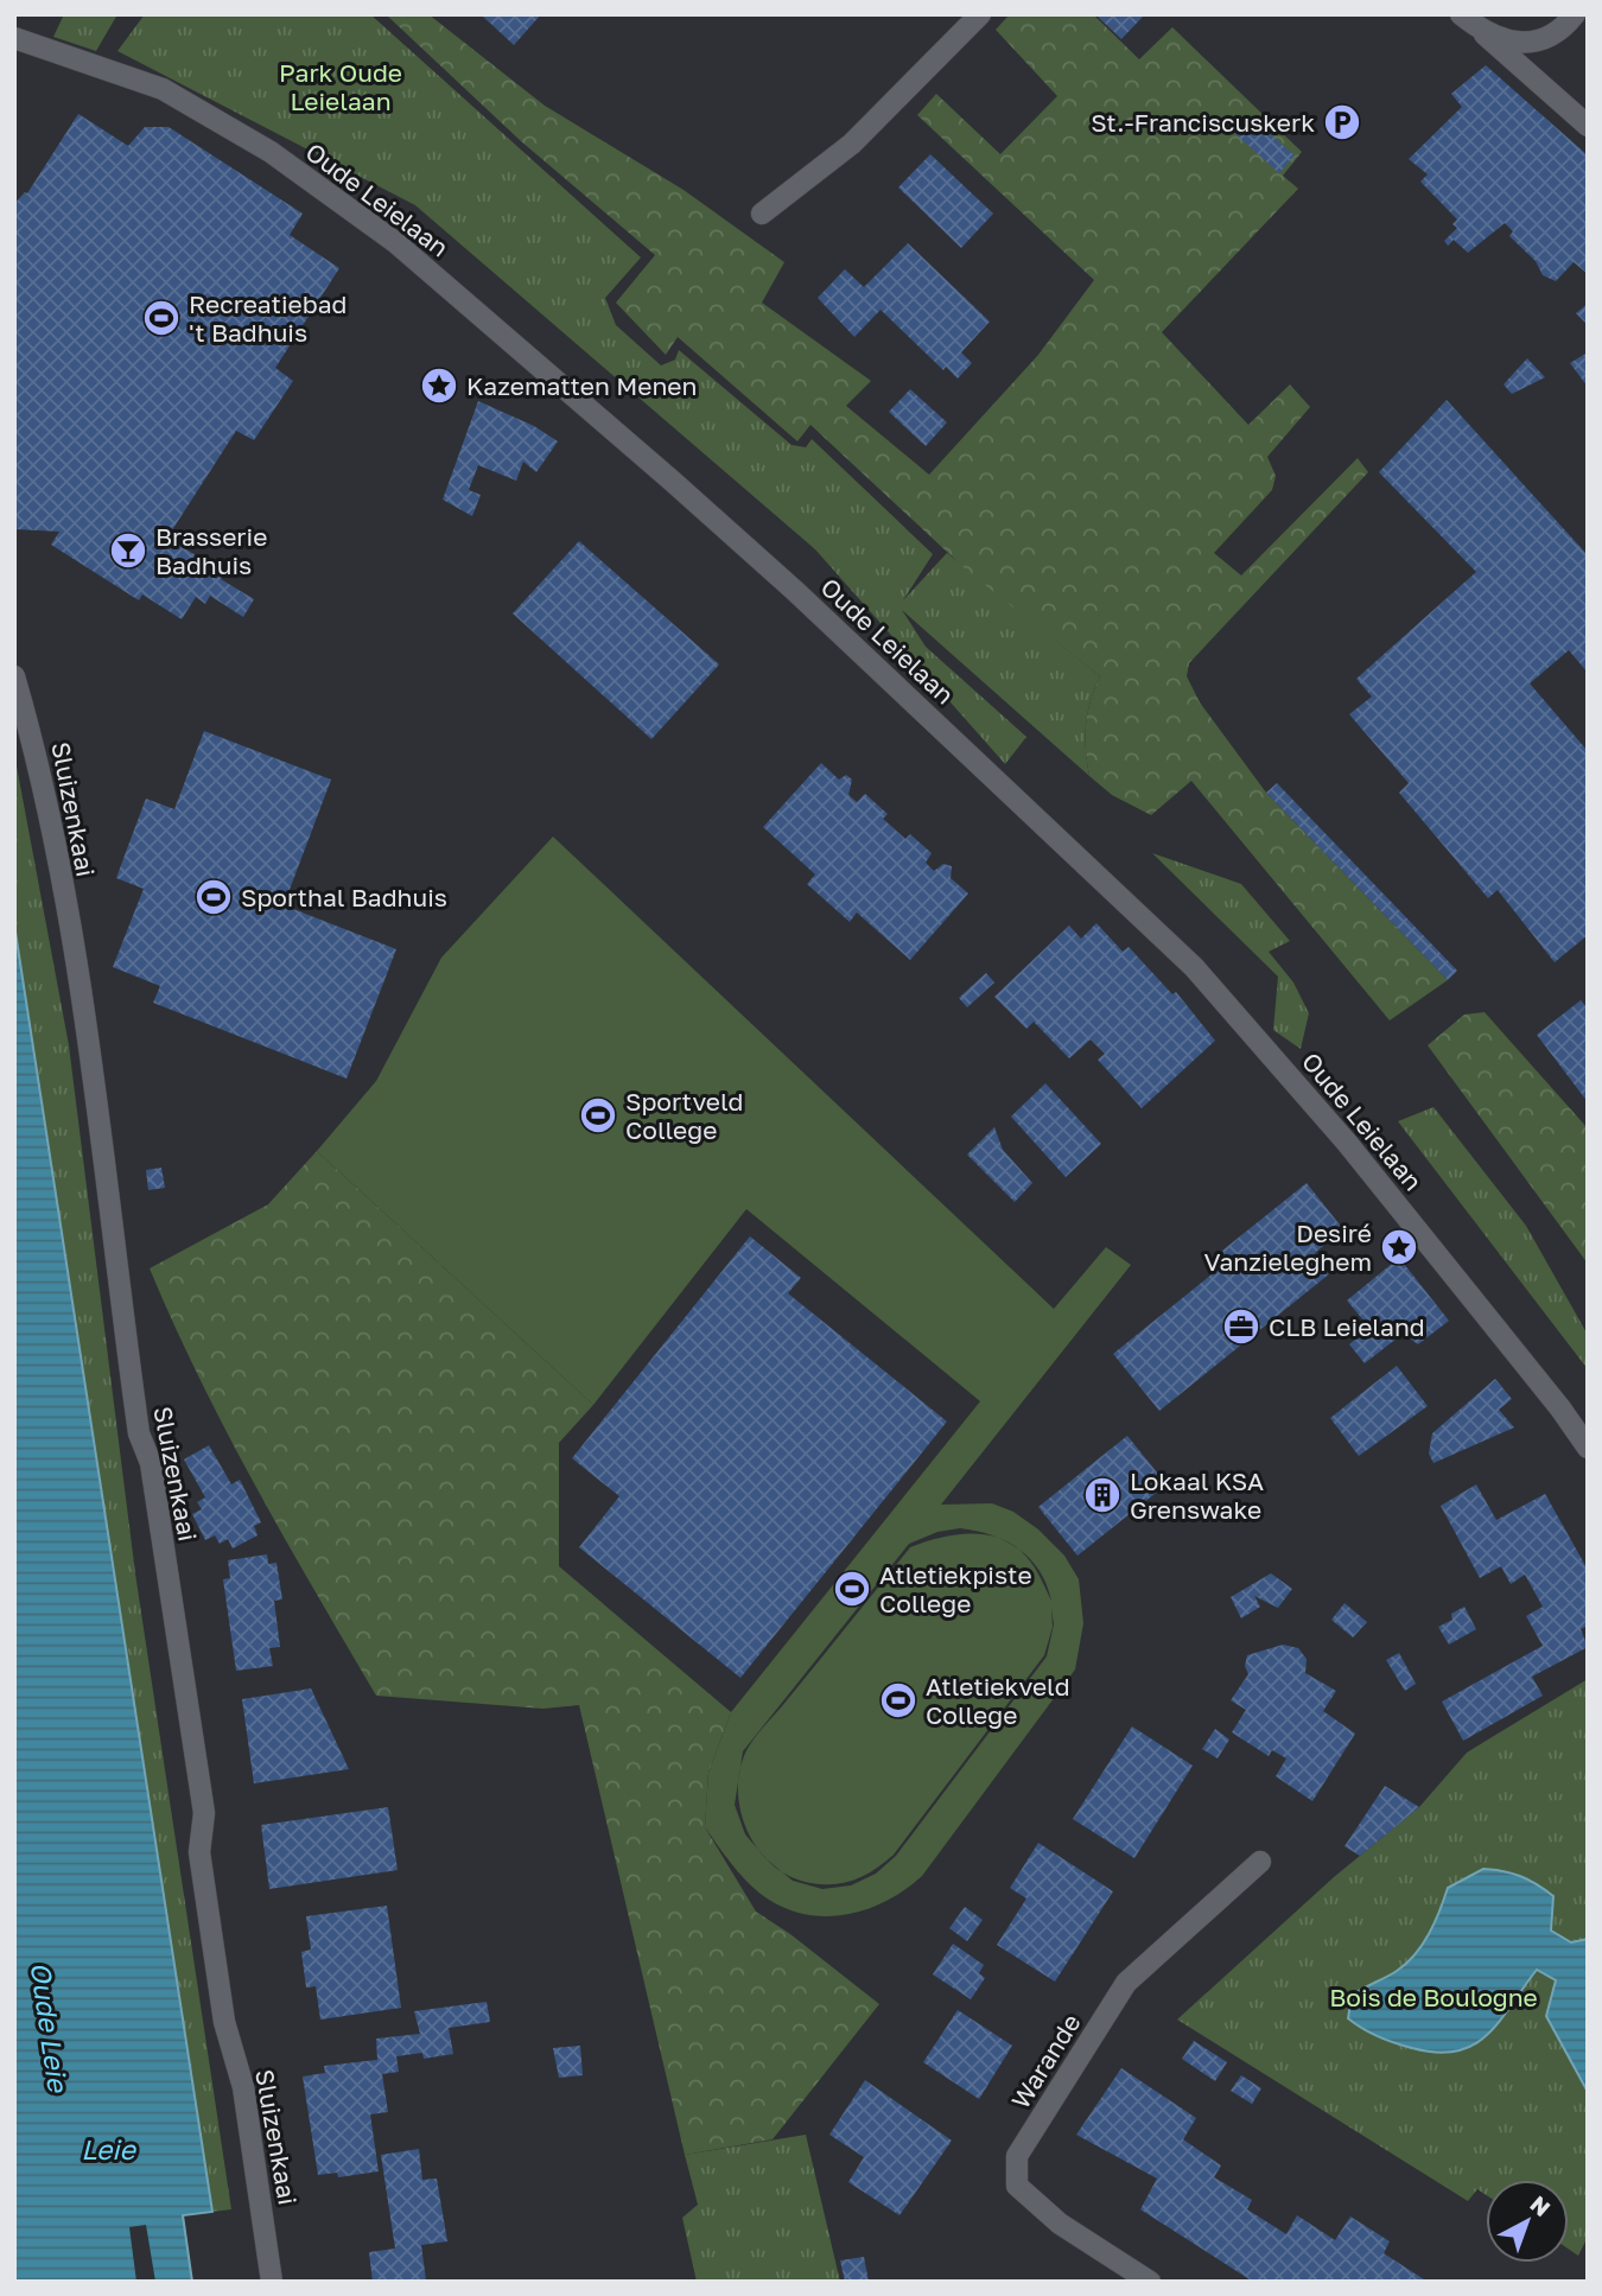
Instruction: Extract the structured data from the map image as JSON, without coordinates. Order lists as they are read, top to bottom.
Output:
{
  "streets": {
    "street": ["Oude Leielaan", "Sluizenkaai", "Warande"]
  },
  "water": ["Oude Leie", "Leie"],
  "parks": ["Park Oude Leielaan", "Bois de Boulogne"],
  "places": {
    "parking": ["St.-Franciscuskerk"],
    "sports": [
      "Recreatiebad 't Badhuis",
      "Sporthal Badhuis",
      "Sportveld College",
      "Atletiekpiste College",
      "Atletiekveld College"
    ],
    "place": ["Kazematten Menen", "Desiré Vanzieleghem"],
    "bar": ["Brasserie Badhuis"],
    "office": ["CLB Leieland"],
    "building": ["Lokaal KSA Grenswake"]
  },
  "north": "top right"
}
